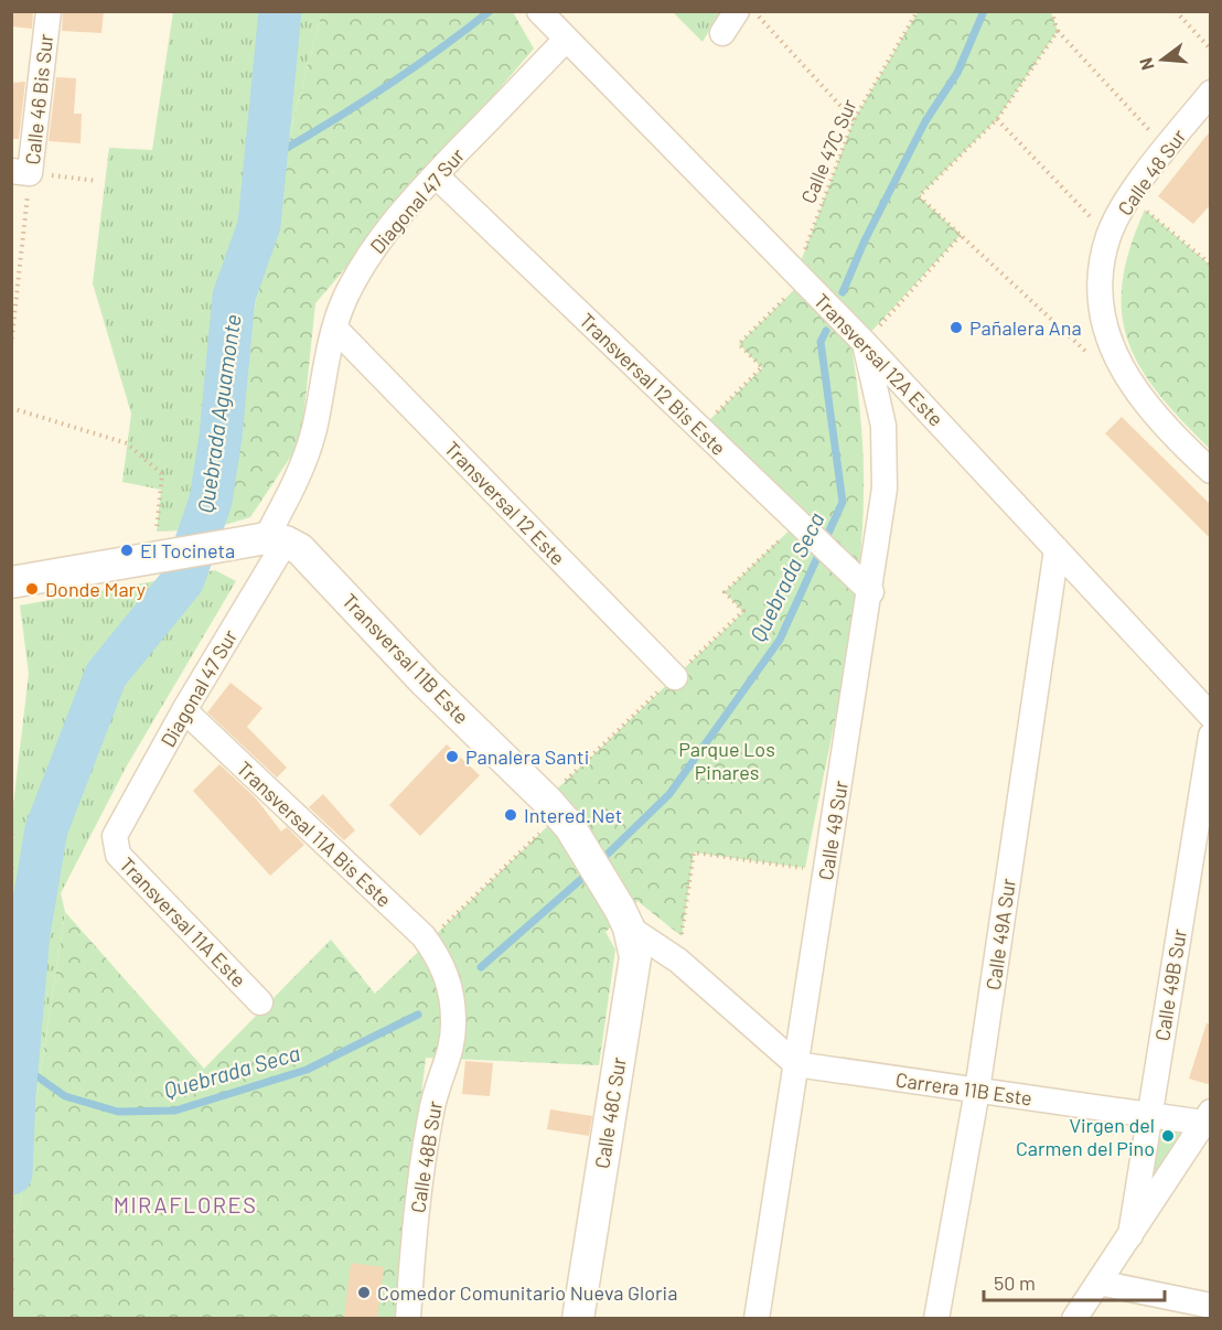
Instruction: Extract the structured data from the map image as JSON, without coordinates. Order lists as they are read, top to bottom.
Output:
{
  "streets": {
    "street": [
      "Calle 46 Bis Sur",
      "Calle 48 Sur",
      "Diagonal 47 Sur",
      "Transversal 12A Este",
      "Transversal 12 Bis Este",
      "Transversal 12 Este",
      "Transversal 11B Este",
      "Calle 49 Sur",
      "Transversal 11A Bis Este",
      "Transversal 11A Este",
      "Calle 49A Sur",
      "Calle 49B Sur",
      "Carrera 11B Este",
      "Calle 48C Sur",
      "Calle 48B Sur"
    ],
    "path": ["Calle 47C Sur"]
  },
  "crossings": [
    ["Calle 47C Sur", "Transversal 12A Este"],
    ["Calle 47C Sur", "Transversal 12 Bis Este"],
    ["Diagonal 47 Sur", "Transversal 12A Este"],
    ["Diagonal 47 Sur", "Transversal 12 Bis Este"],
    ["Diagonal 47 Sur", "Transversal 12 Este"],
    ["Diagonal 47 Sur", "Transversal 11B Este"],
    ["Diagonal 47 Sur", "Transversal 11A Bis Este"],
    ["Diagonal 47 Sur", "Transversal 11A Este"],
    ["Transversal 12A Este", "Calle 49 Sur"],
    ["Transversal 12A Este", "Calle 49A Sur"],
    ["Transversal 12 Bis Este", "Calle 49 Sur"],
    ["Transversal 11B Este", "Calle 49 Sur"],
    ["Transversal 11B Este", "Carrera 11B Este"],
    ["Transversal 11B Este", "Calle 48C Sur"],
    ["Calle 49 Sur", "Carrera 11B Este"],
    ["Transversal 11A Bis Este", "Calle 48B Sur"],
    ["Calle 49A Sur", "Carrera 11B Este"],
    ["Calle 49B Sur", "Carrera 11B Este"]
  ],
  "districts": ["MIRAFLORES"],
  "water": ["Quebrada Aguamonte", "Quebrada Seca"],
  "parks": ["Parque Los Pinares"],
  "places": [
    "Pañalera Ana",
    "El Tocineta",
    "Donde Mary",
    "Panalera Santi",
    "Intered.Net",
    "Virgen del Carmen del Pino",
    "Comedor Comunitario Nueva Gloria"
  ],
  "scale_bar": "50 m",
  "north": "left"
}
